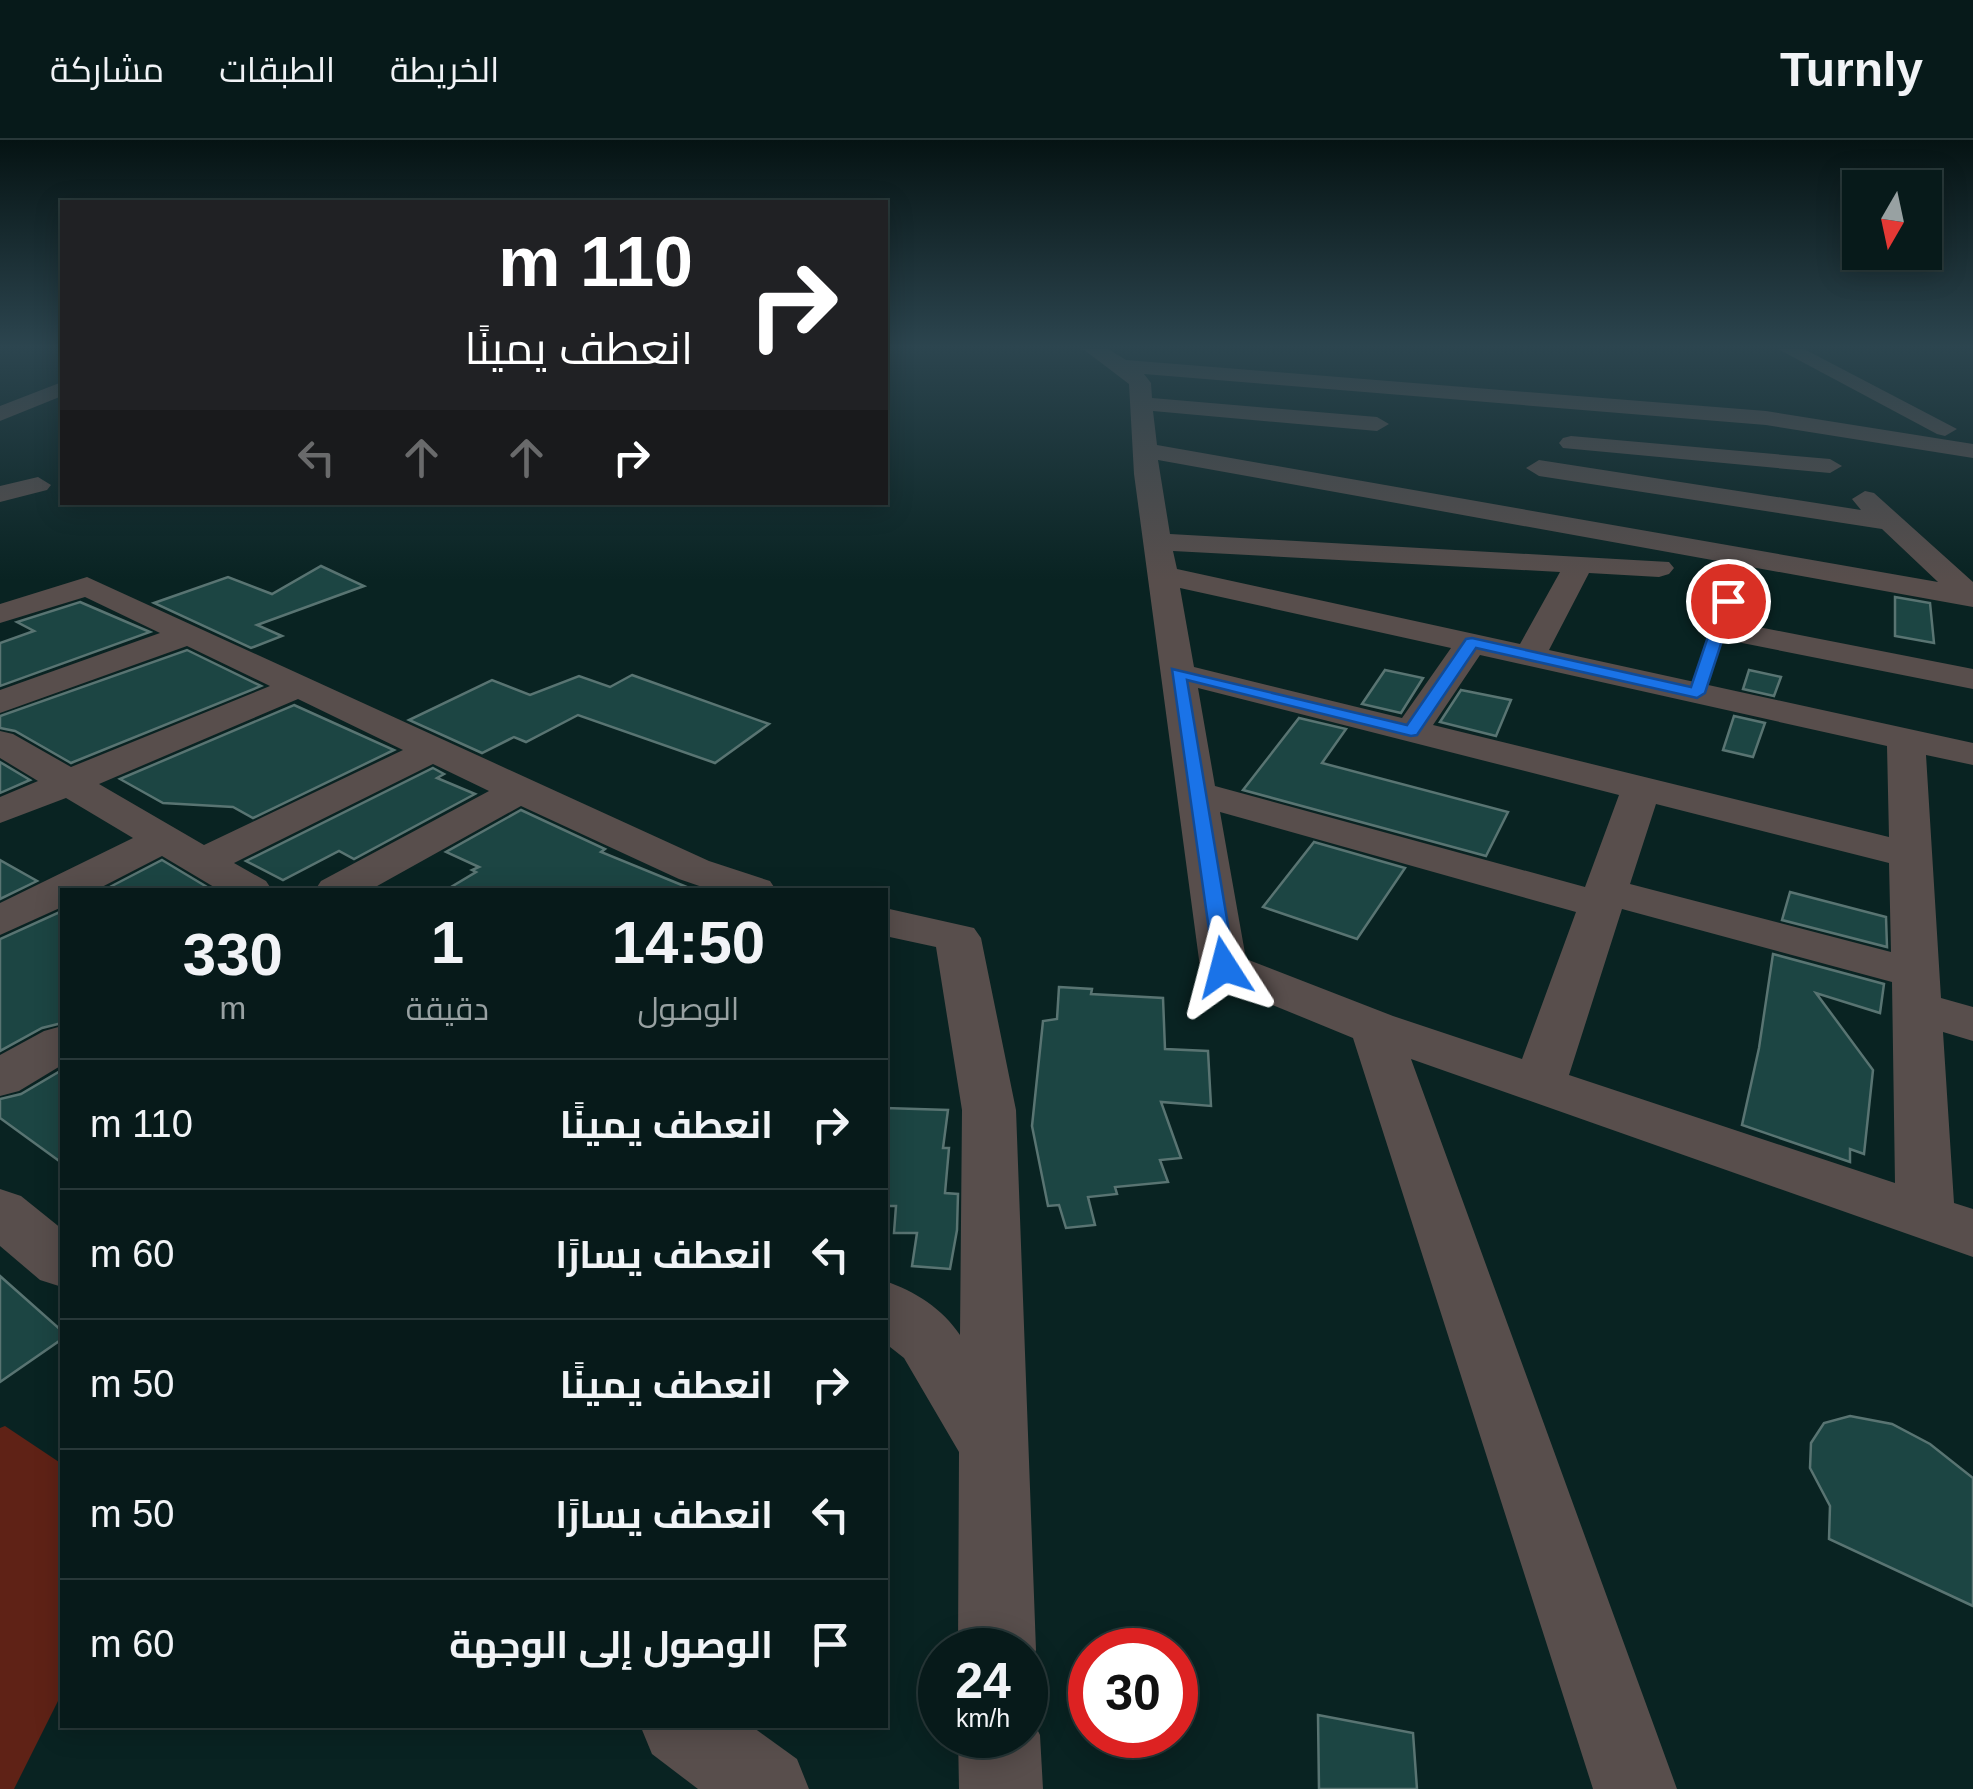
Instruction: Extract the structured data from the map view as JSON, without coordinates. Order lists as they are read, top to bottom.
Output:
{
  "north": "bottom",
  "page": {
    "header": "Turnly",
    "nav": ["الخريطة", "الطبقات", "مشاركة"],
    "turn": ["110 m", "انعطف يمينًا"],
    "eta": [
      "14:50",
      "الوصول",
      "1",
      "دقيقة",
      "330",
      "m"
    ],
    "list": [
      {
        "name": "انعطف يمينًا",
        "value": "110 m"
      },
      {
        "name": "انعطف يسارًا",
        "value": "60 m"
      },
      {
        "name": "انعطف يمينًا",
        "value": "50 m"
      },
      {
        "name": "انعطف يسارًا",
        "value": "50 m"
      },
      {
        "name": "الوصول إلى الوجهة",
        "value": "60 m"
      }
    ],
    "speed": "24 km/h",
    "limit": "30"
  }
}
